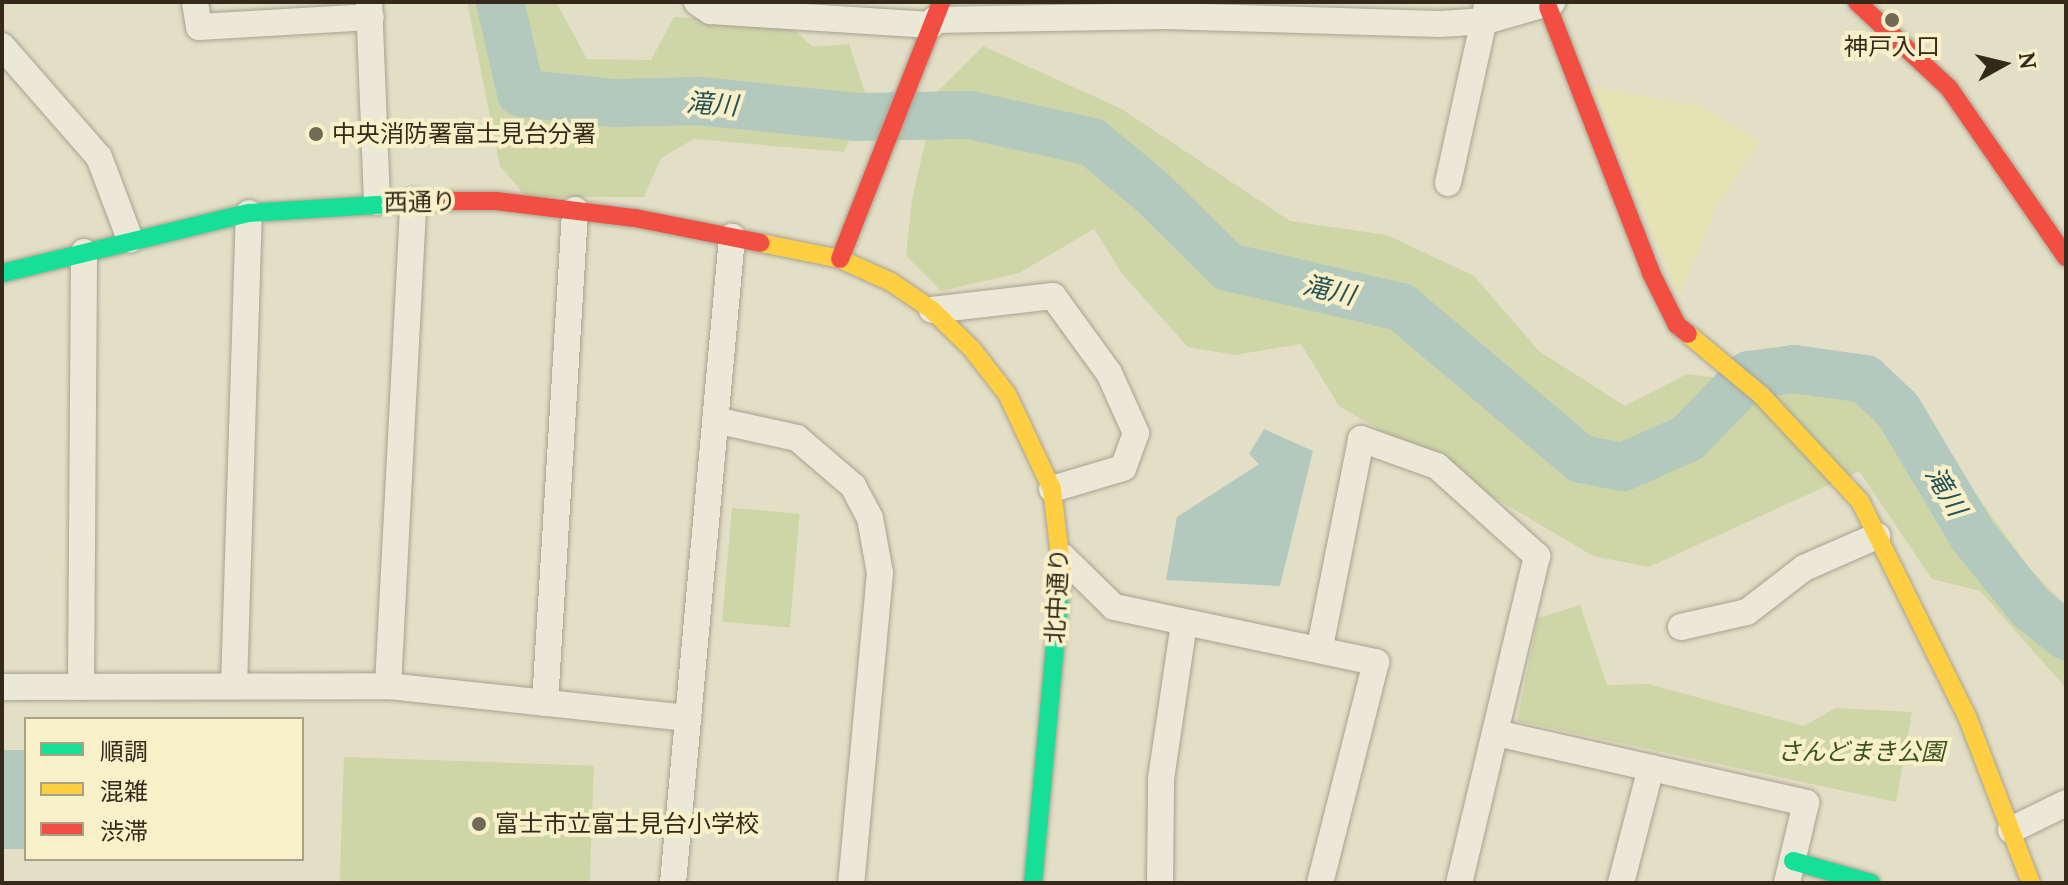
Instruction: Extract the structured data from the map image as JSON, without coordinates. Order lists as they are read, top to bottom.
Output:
{
  "streets": {
    "street": ["西通り", "北中通り"]
  },
  "crossings": [
    ["西通り", "北中通り"]
  ],
  "water": ["滝川"],
  "parks": ["さんどまき公園"],
  "places": ["神戸入口", "中央消防署富士見台分署", "富士市立富士見台小学校"],
  "legend": ["順調", "混雑", "渋滞"],
  "north": "right"
}
